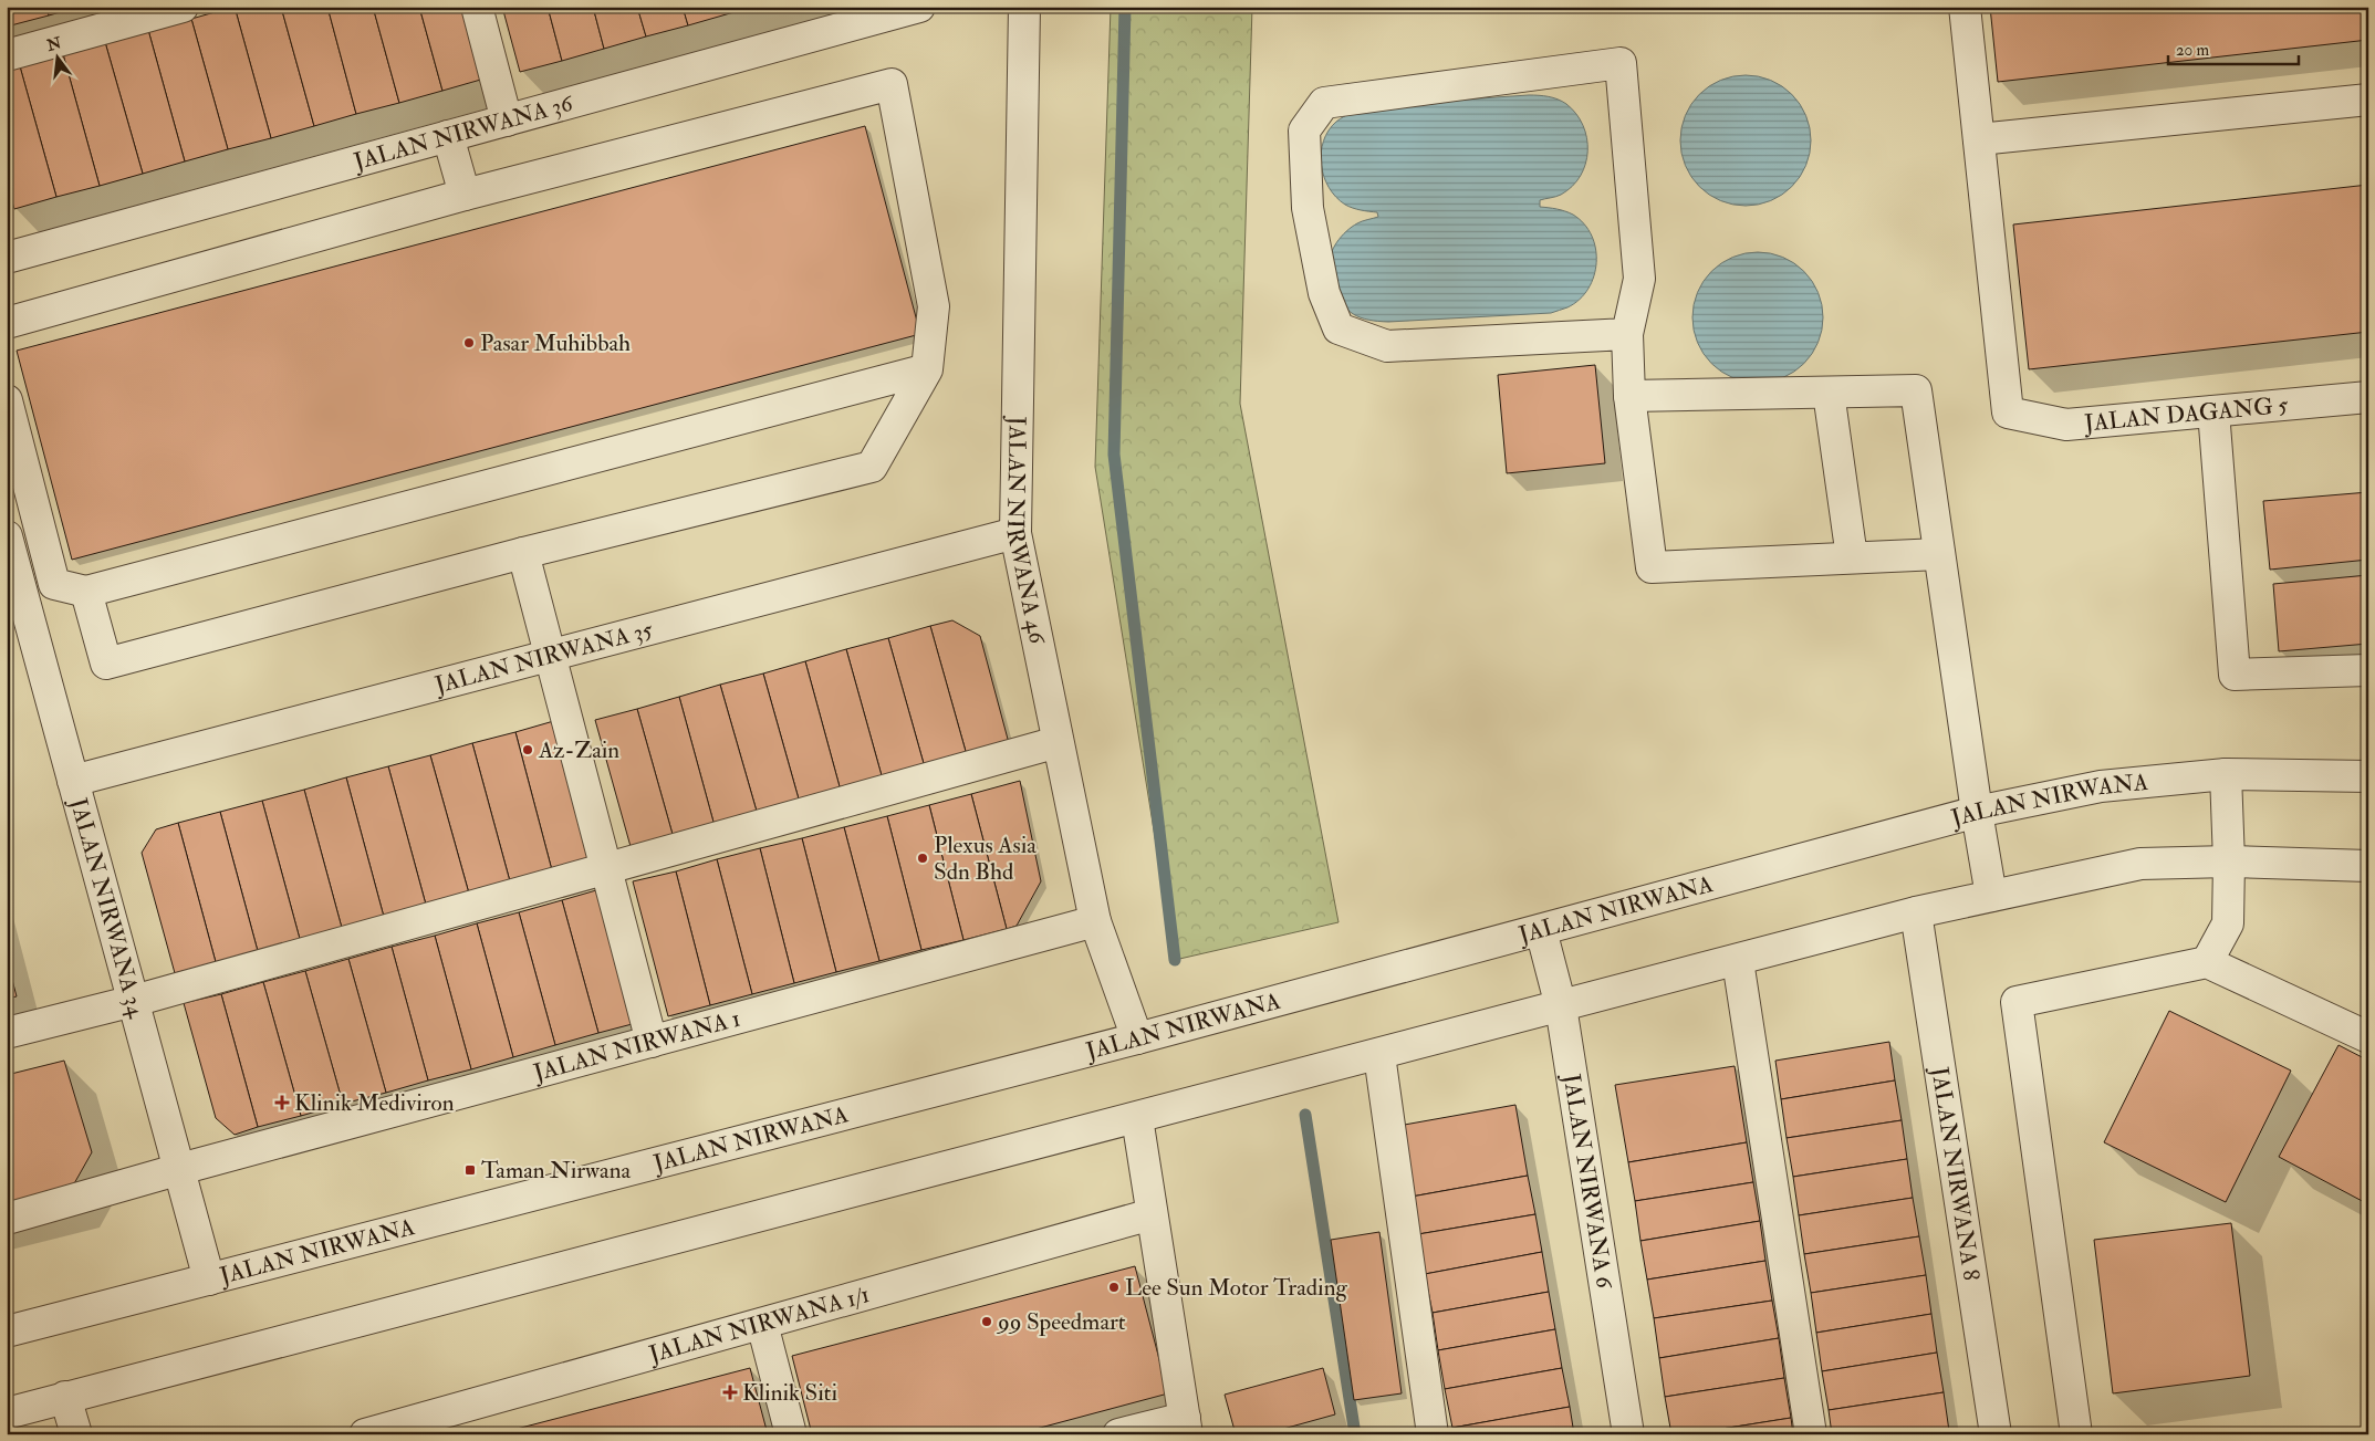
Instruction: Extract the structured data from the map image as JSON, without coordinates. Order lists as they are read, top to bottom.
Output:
{
  "streets": {
    "street": [
      "JALAN NIRWANA 36",
      "JALAN DAGANG 5",
      "JALAN NIRWANA 46",
      "JALAN NIRWANA 35",
      "JALAN NIRWANA",
      "JALAN NIRWANA 34",
      "JALAN NIRWANA 1",
      "JALAN NIRWANA 8",
      "JALAN NIRWANA 6",
      "JALAN NIRWANA 1/1"
    ]
  },
  "crossings": [
    ["JALAN NIRWANA 46", "JALAN NIRWANA 35"],
    ["JALAN NIRWANA 46", "JALAN NIRWANA"],
    ["JALAN NIRWANA 46", "JALAN NIRWANA 1"],
    ["JALAN NIRWANA 35", "JALAN NIRWANA 34"],
    ["JALAN NIRWANA", "JALAN NIRWANA 34"],
    ["JALAN NIRWANA", "JALAN NIRWANA 6"],
    ["JALAN NIRWANA 34", "JALAN NIRWANA 1"]
  ],
  "places": {
    "other": [
      "Pasar Muhibbah",
      "Az-Zain",
      "Plexus Asia Sdn Bhd",
      "Lee Sun Motor Trading",
      "99 Speedmart"
    ],
    "health": ["Klinik Mediviron", "Klinik Siti"],
    "transit": ["Taman Nirwana"]
  },
  "scale_bar": "20 m",
  "north": "top"
}
